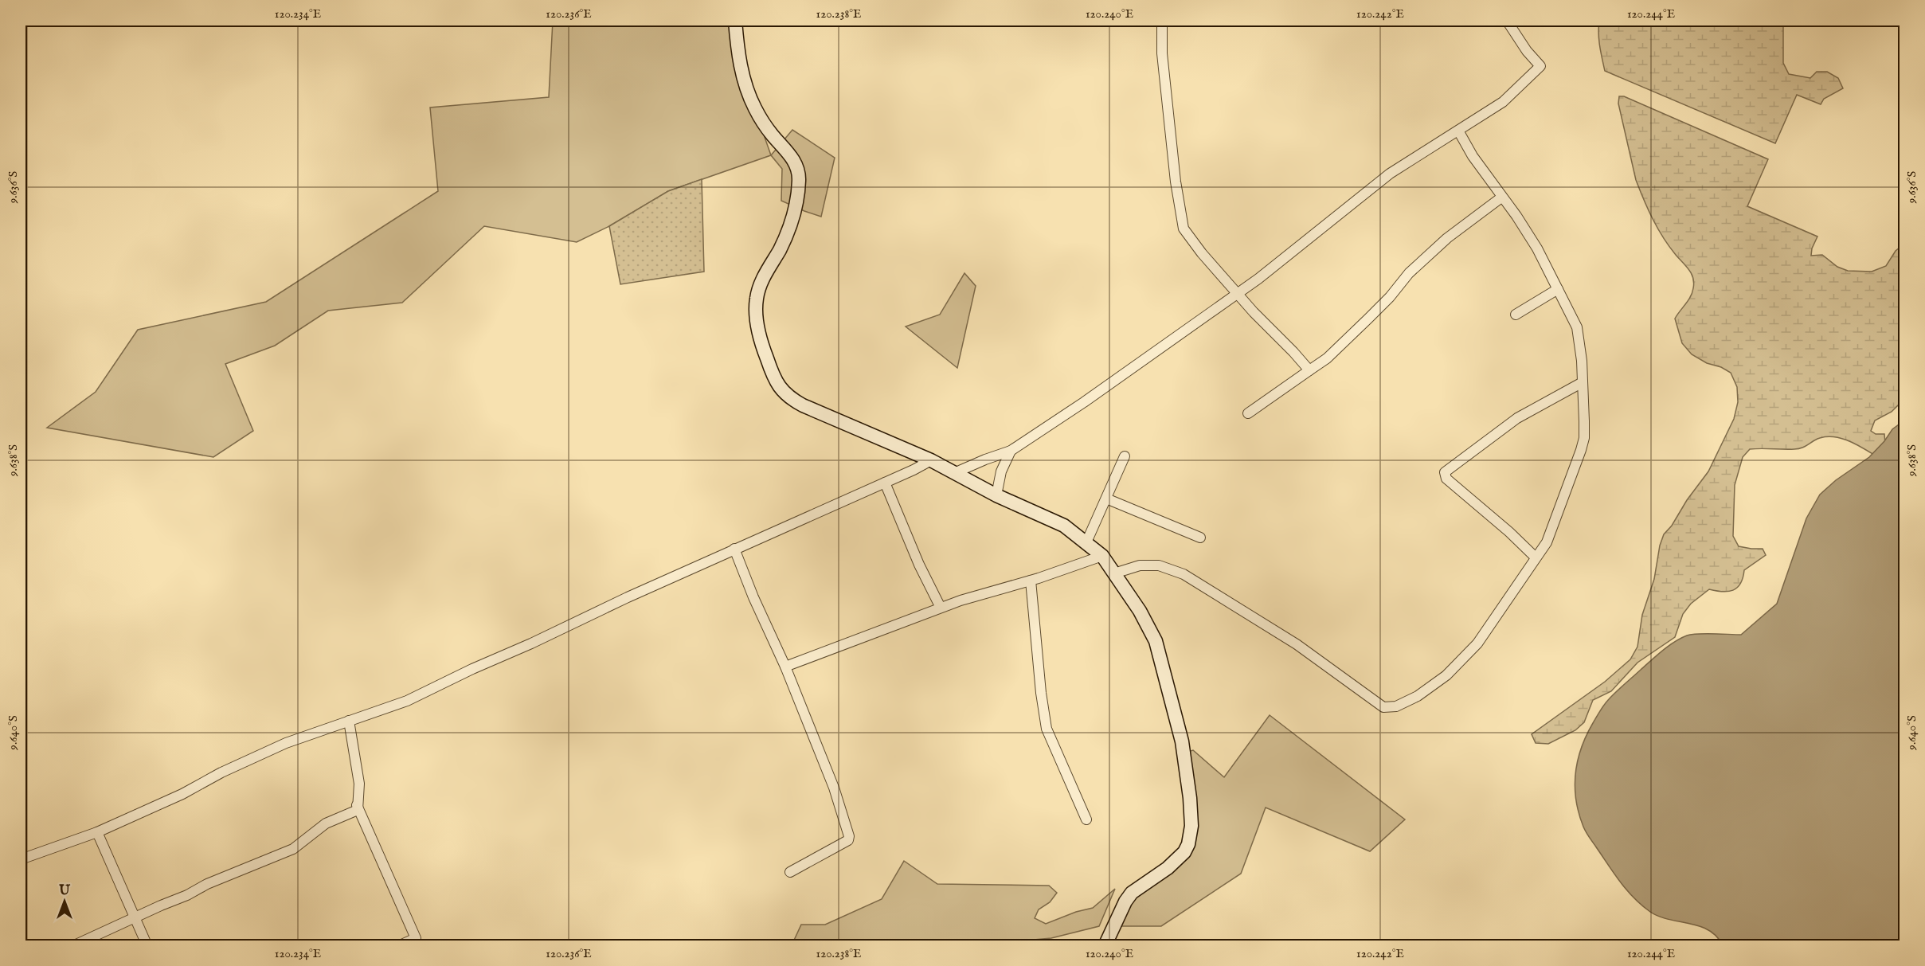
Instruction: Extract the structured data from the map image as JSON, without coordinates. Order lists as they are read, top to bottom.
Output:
{
  "north": "top",
  "coordinates": [
    "120.234°E",
    "120.236°E",
    "120.238°E",
    "120.240°E",
    "120.242°E",
    "120.244°E",
    "9.636°S",
    "9.638°S",
    "9.640°S"
  ]
}
